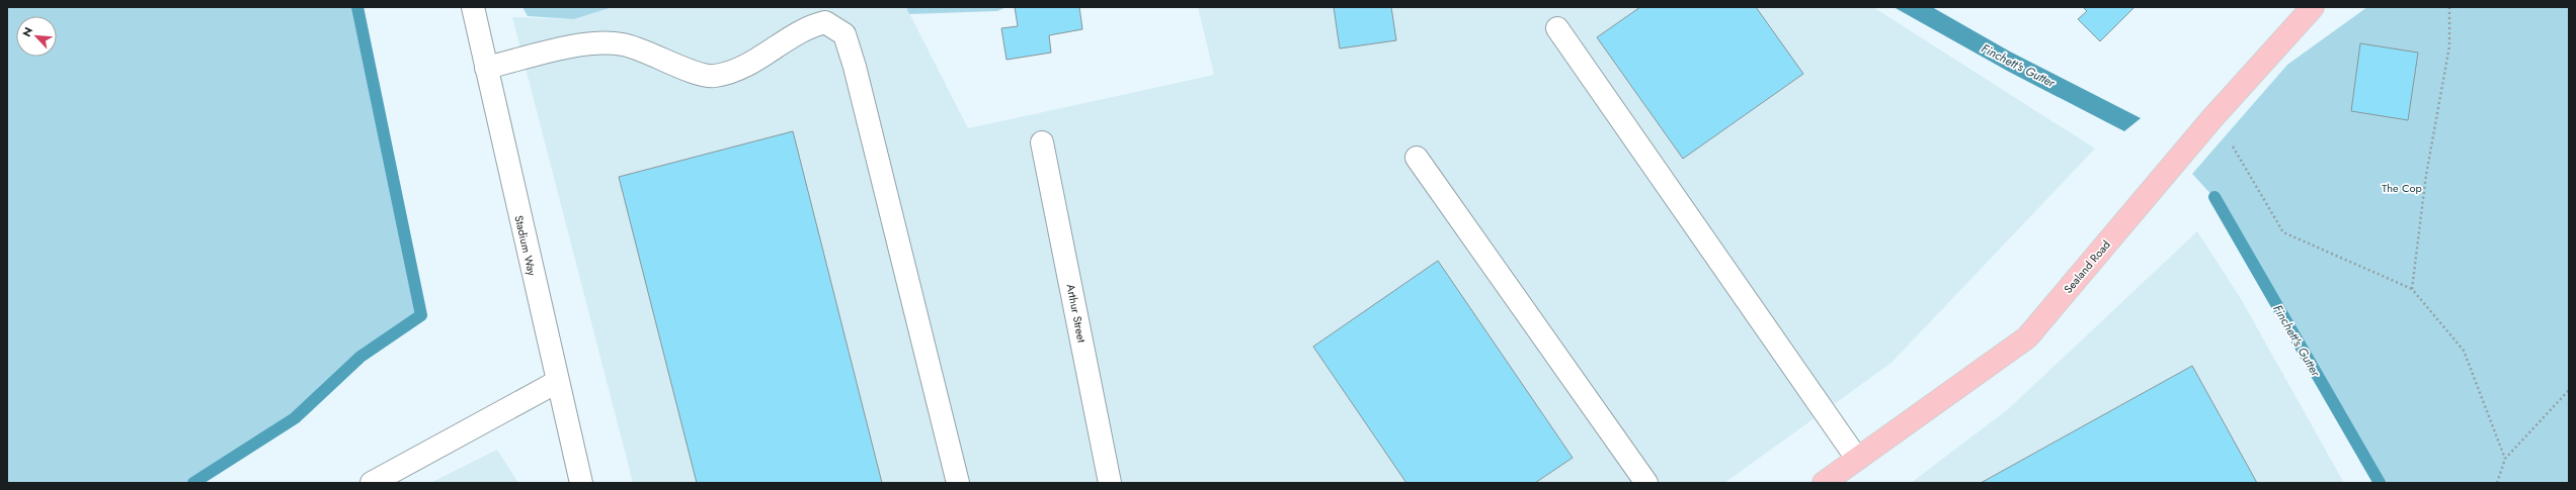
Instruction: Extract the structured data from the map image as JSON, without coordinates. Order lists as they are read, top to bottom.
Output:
{
  "streets": {
    "main road": ["Sealand Road"],
    "street": ["Stadium Way", "Arthur Street"]
  },
  "water": ["Finchett's Gutter"],
  "parks": ["The Cop"],
  "north": "top left"
}
